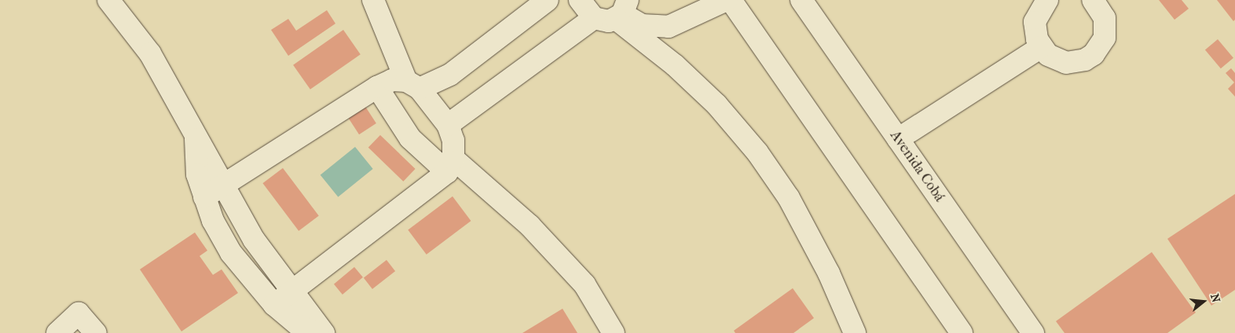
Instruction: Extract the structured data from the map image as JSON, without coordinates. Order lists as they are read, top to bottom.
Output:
{
  "streets": {
    "street": ["Avenida Cobá"]
  },
  "north": "right"
}
